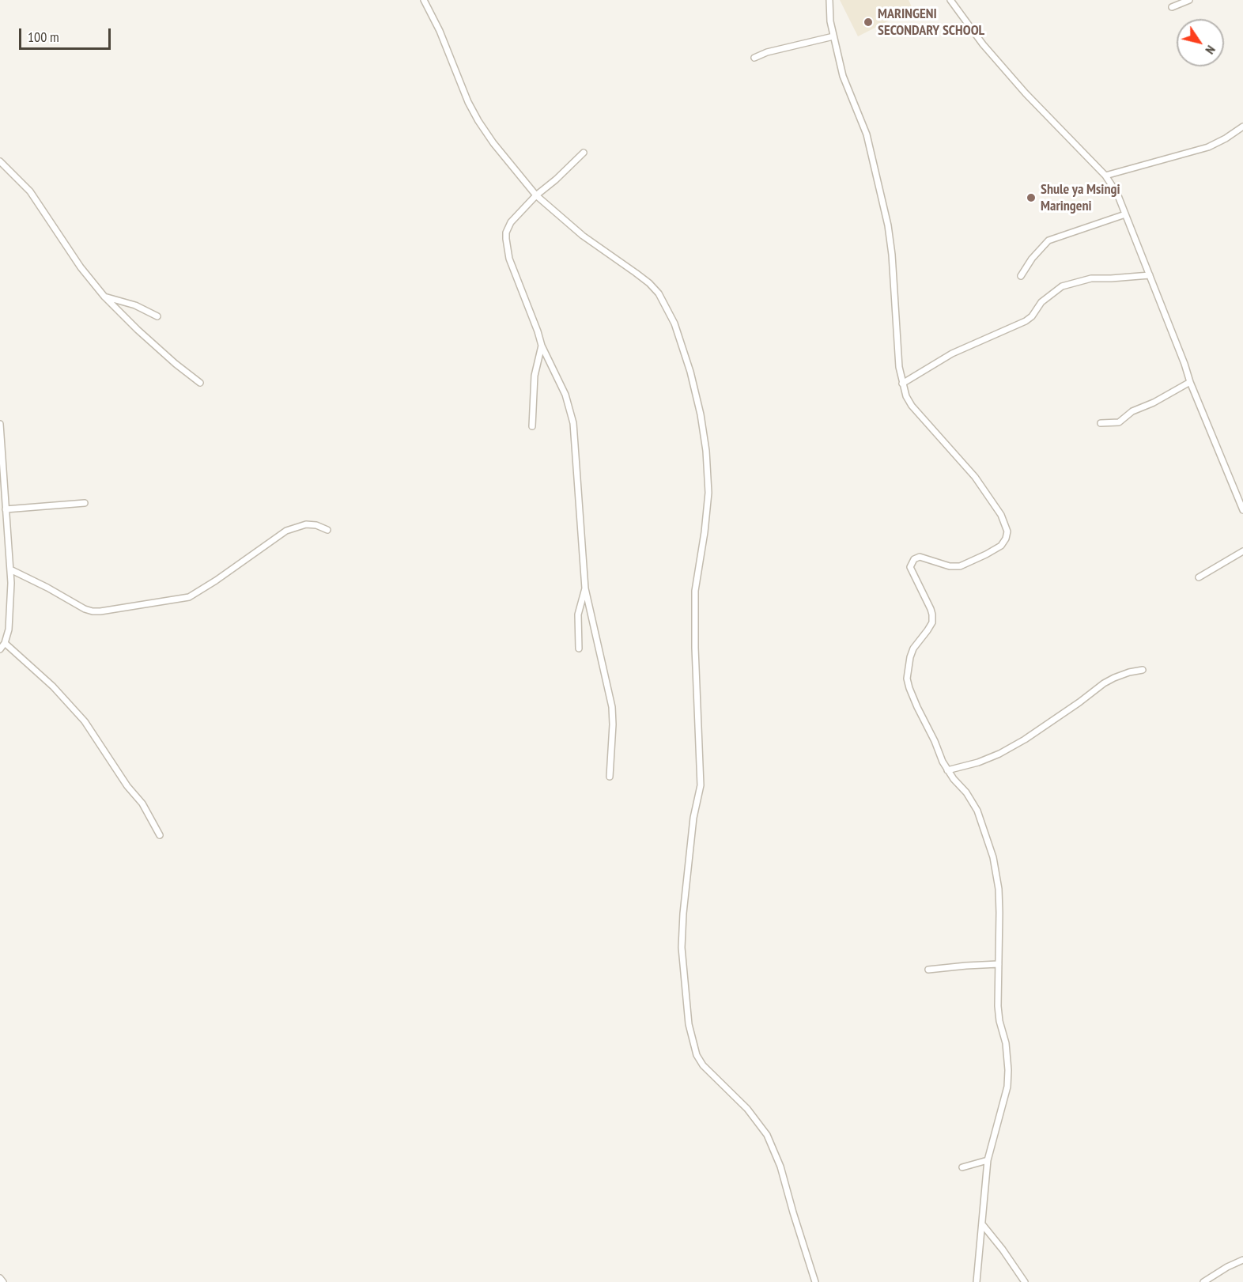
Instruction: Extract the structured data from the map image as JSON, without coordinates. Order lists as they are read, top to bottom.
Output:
{
  "places": ["MARINGENI SECONDARY SCHOOL", "Shule ya Msingi Maringeni"],
  "scale_bar": "100 m",
  "north": "bottom right"
}
